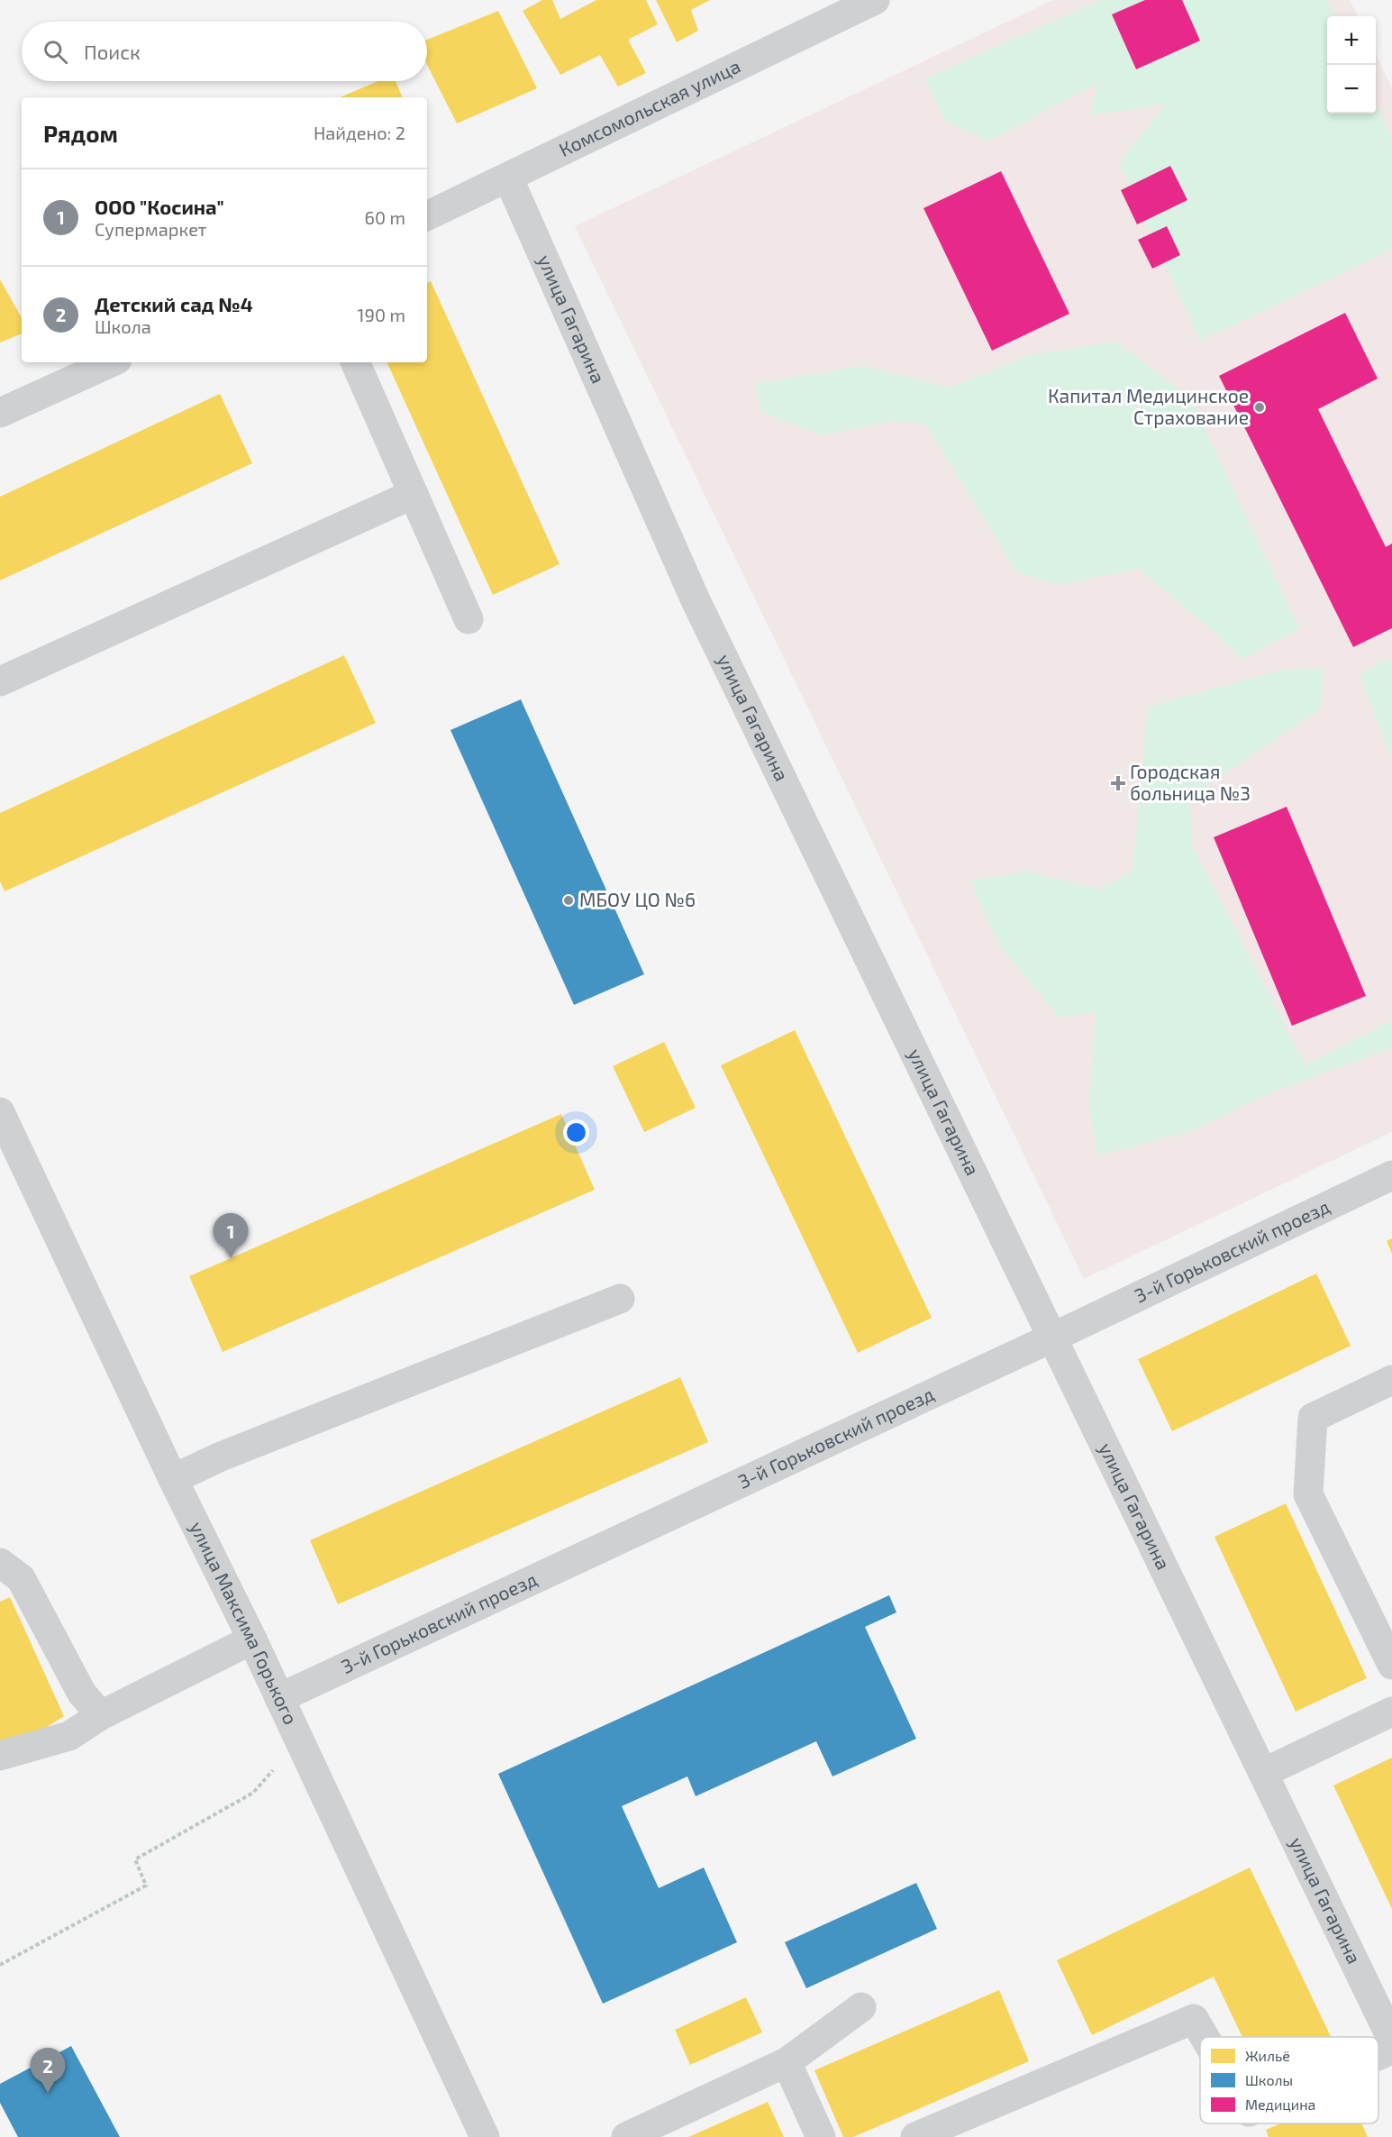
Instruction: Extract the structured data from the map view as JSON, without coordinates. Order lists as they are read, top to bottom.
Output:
{
  "streets": {
    "street": [
      "Комсомольская улица",
      "улица Гагарина",
      "3-й Горьковский проезд",
      "улица Максима Горького"
    ]
  },
  "crossings": [
    ["Комсомольская улица", "улица Гагарина"],
    ["улица Гагарина", "3-й Горьковский проезд"],
    ["3-й Горьковский проезд", "улица Максима Горького"]
  ],
  "places": {
    "other": ["Капитал Медицинское Страхование", "МБОУ ЦО №6"],
    "health": ["Городская больница №3"]
  },
  "legend": ["Жильё", "Школы", "Медицина"],
  "page": {
    "map_buttons": ["+", "−"],
    "search": "Поиск",
    "heading": ["Рядом", "Найдено: 2"],
    "list": [
      {
        "mark": "1",
        "name": "ООО \"Косина\"",
        "note": "Супермаркет",
        "value": "60 m"
      },
      {
        "mark": "2",
        "name": "Детский сад №4",
        "note": "Школа",
        "value": "190 m"
      }
    ],
    "pins": ["1", "2"]
  }
}
